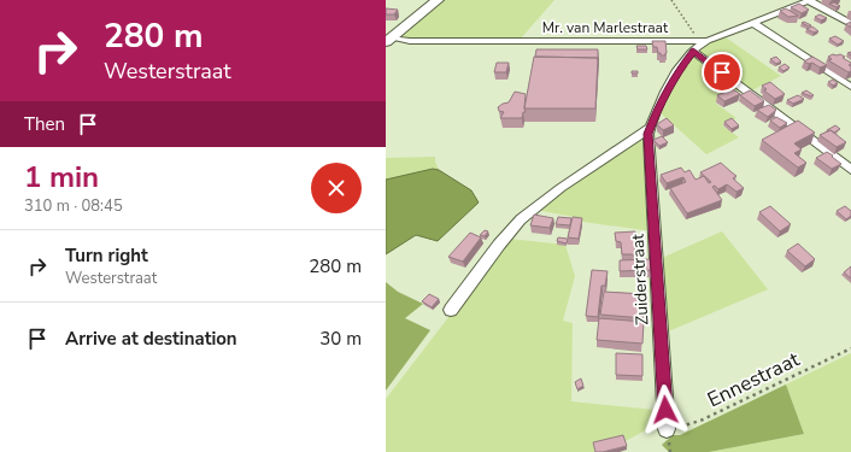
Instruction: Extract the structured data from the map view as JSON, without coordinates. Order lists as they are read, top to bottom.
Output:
{
  "streets": {
    "street": ["Mr. van Marlestraat", "Zuiderstraat"],
    "path": ["Ennestraat"]
  },
  "crossings": [
    ["Mr. van Marlestraat", "Zuiderstraat"],
    ["Zuiderstraat", "Ennestraat"]
  ],
  "page": {
    "turn": ["280 m", "Westerstraat"],
    "then": "Then",
    "heading": ["1 min", "310 m · 08:45"],
    "list": [
      {
        "name": "Turn right",
        "note": "Westerstraat",
        "value": "280 m"
      },
      {
        "name": "Arrive at destination",
        "value": "30 m"
      }
    ]
  }
}
